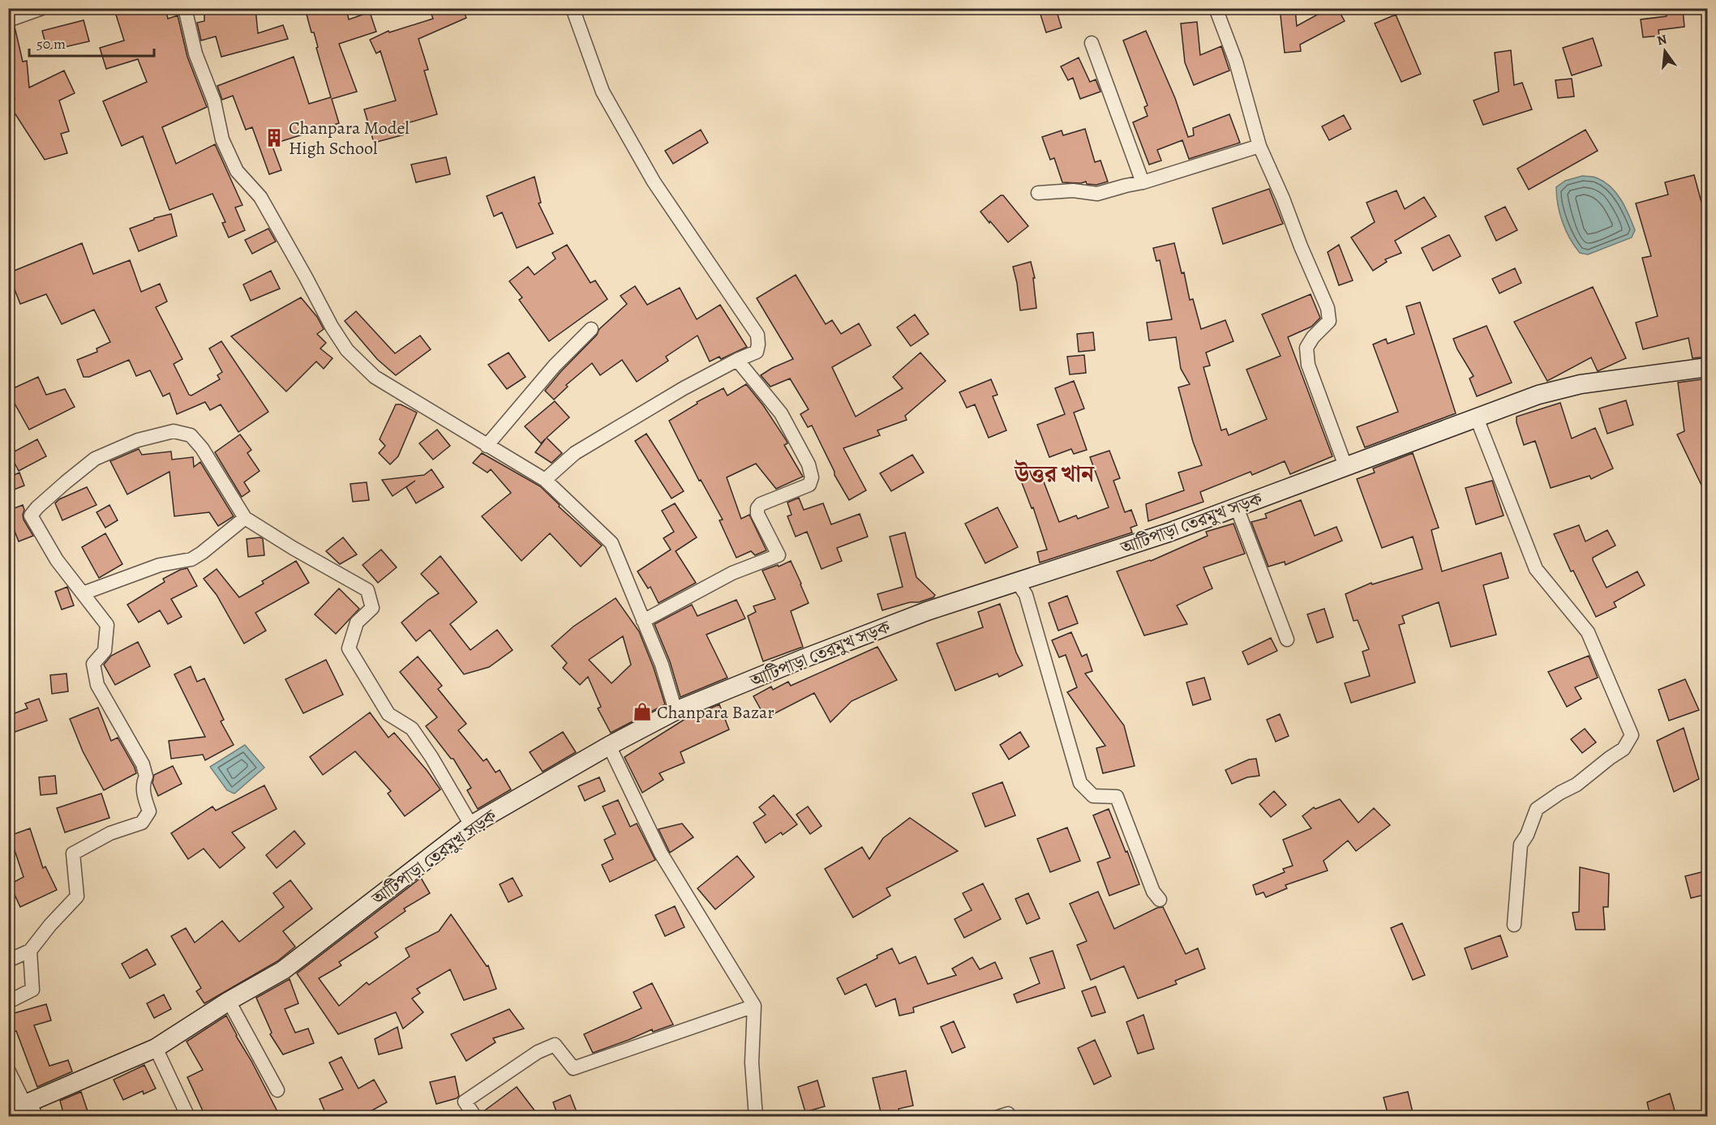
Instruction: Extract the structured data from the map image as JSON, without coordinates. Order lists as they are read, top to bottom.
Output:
{
  "streets": {
    "main road": ["আটিপাড়া তেরমুখ সড়ক"]
  },
  "districts": ["উত্তর খান"],
  "places": {
    "building": ["Chanpara Model High School"],
    "shop": ["Chanpara Bazar"]
  },
  "scale_bar": "50 m",
  "north": "top"
}
